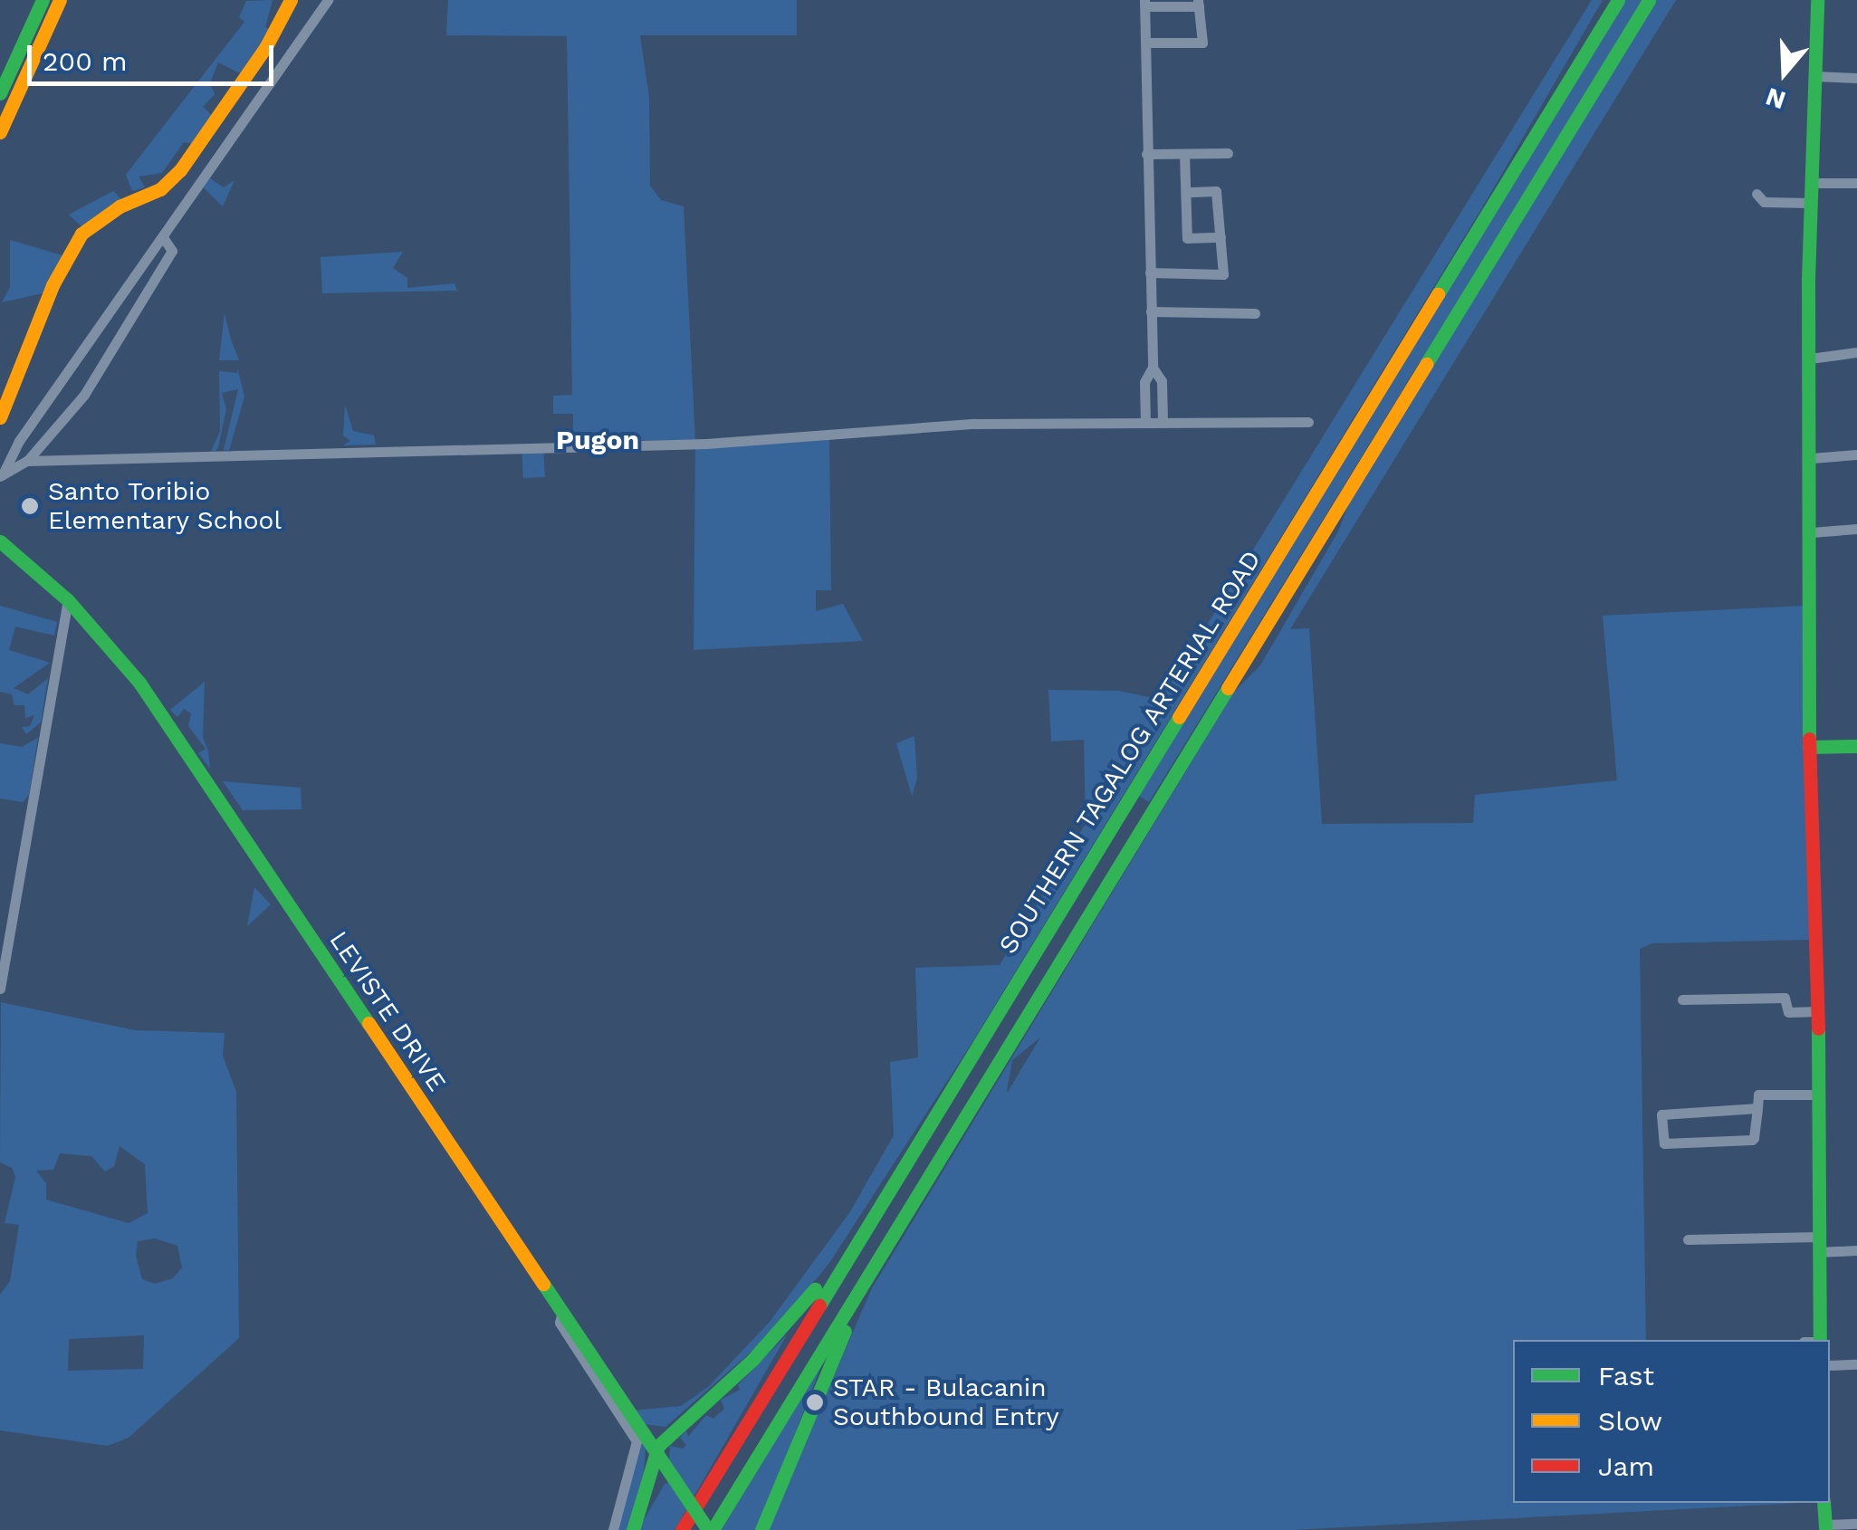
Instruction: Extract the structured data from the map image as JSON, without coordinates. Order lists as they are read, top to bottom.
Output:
{
  "streets": {
    "main road": ["SOUTHERN TAGALOG ARTERIAL ROAD", "LEVISTE DRIVE"]
  },
  "crossings": [
    ["SOUTHERN TAGALOG ARTERIAL ROAD", "LEVISTE DRIVE"]
  ],
  "districts": ["Pugon"],
  "places": ["Santo Toribio Elementary School", "STAR - Bulacanin Southbound Entry"],
  "legend": ["Fast", "Slow", "Jam"],
  "scale_bar": "200 m",
  "north": "bottom"
}
